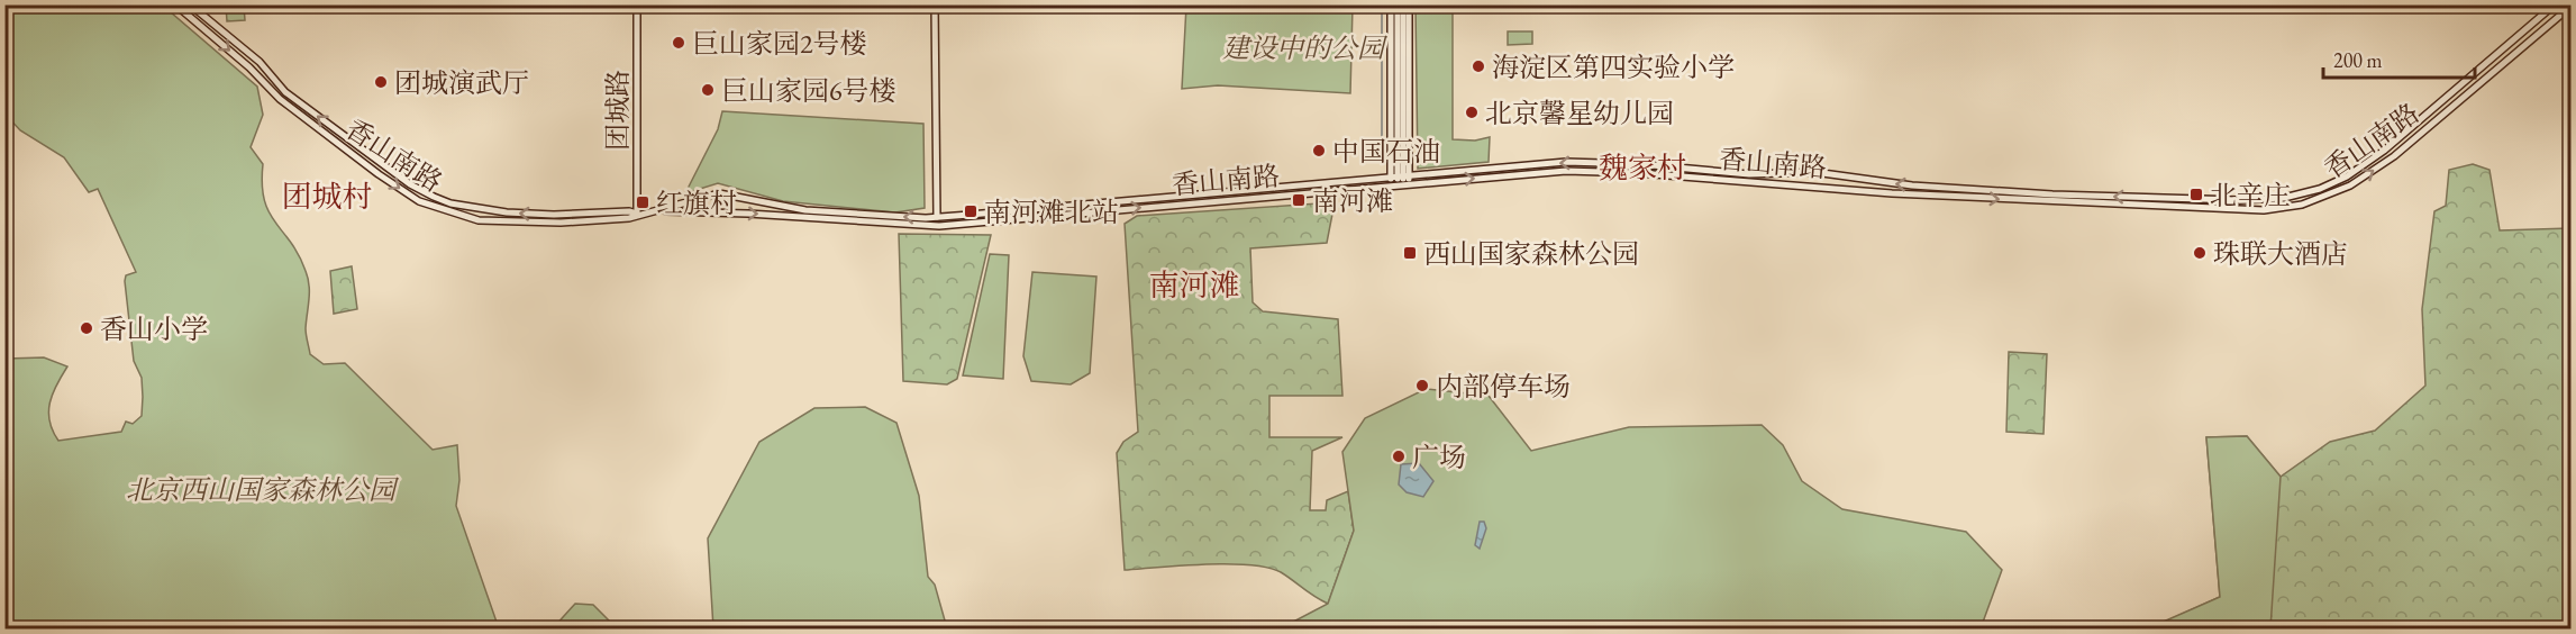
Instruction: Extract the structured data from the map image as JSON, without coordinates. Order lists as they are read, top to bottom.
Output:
{
  "streets": {
    "main road": ["团城路", "香山南路"]
  },
  "crossings": [
    ["团城路", "香山南路"]
  ],
  "districts": ["魏家村", "团城村", "南河滩"],
  "parks": ["建设中的公园", "北京西山国家森林公园"],
  "places": {
    "other": [
      "巨山家园2号楼",
      "海淀区第四实验小学",
      "团城演武厅",
      "巨山家园6号楼",
      "北京馨星幼儿园",
      "中国石油",
      "珠联大酒店",
      "香山小学",
      "内部停车场",
      "广场"
    ],
    "transit": [
      "北辛庄",
      "南河滩",
      "红旗村",
      "南河滩北站",
      "西山国家森林公园"
    ]
  },
  "scale_bar": "200 m"
}
